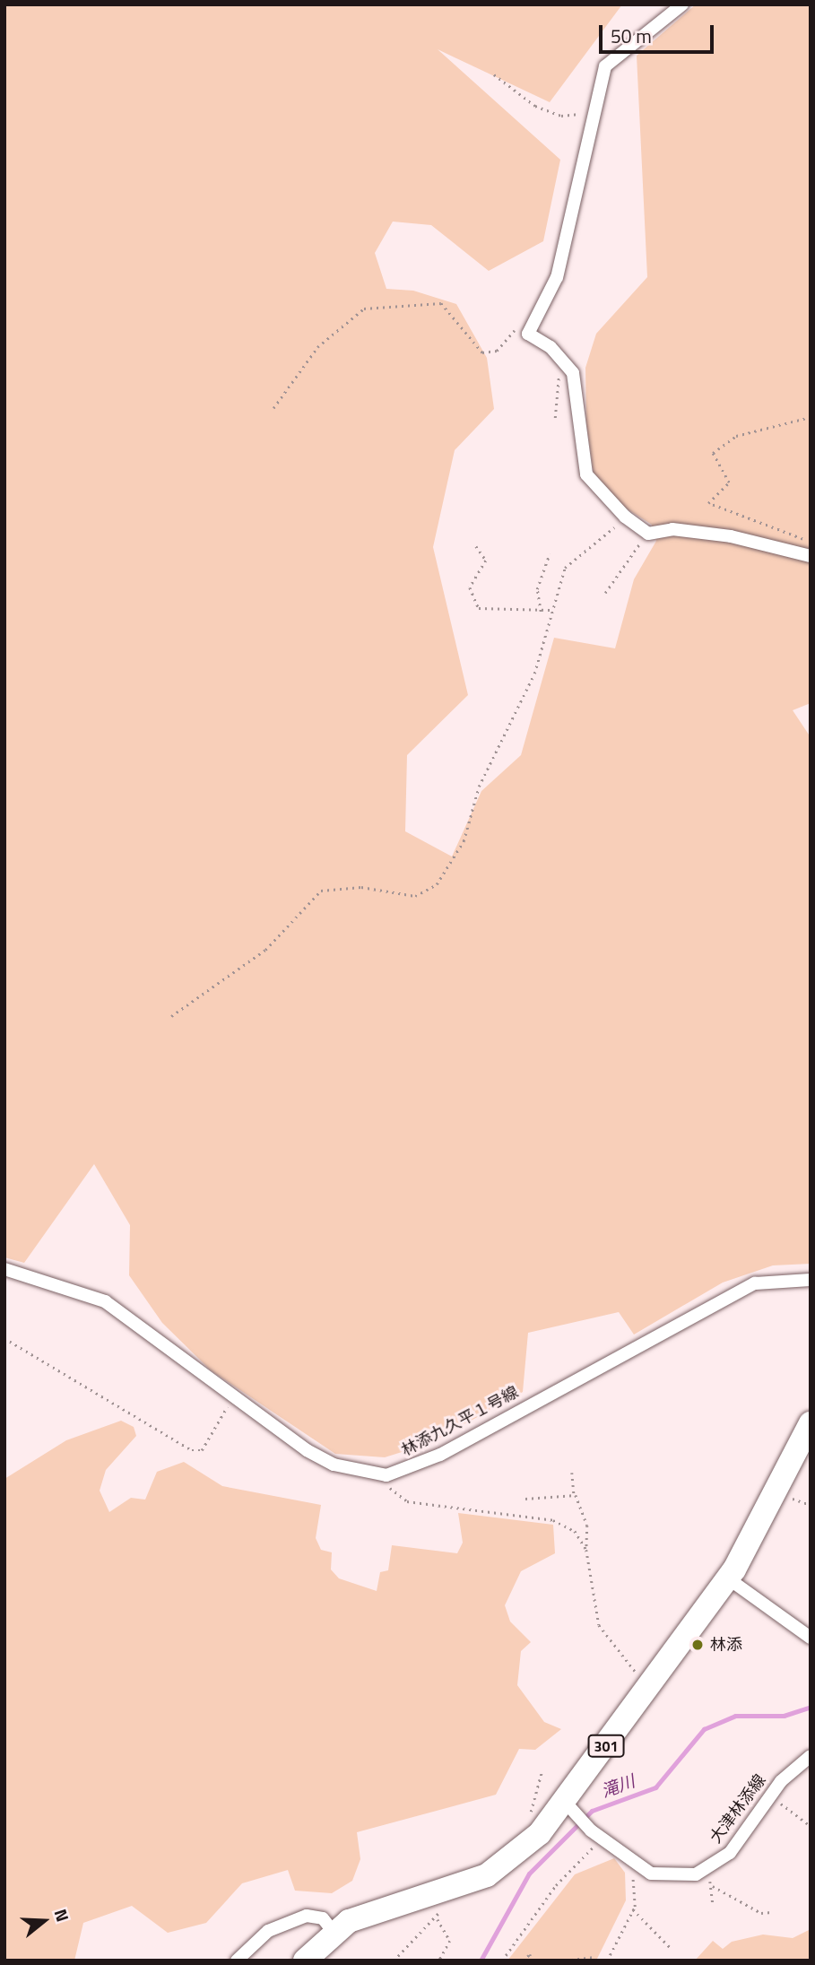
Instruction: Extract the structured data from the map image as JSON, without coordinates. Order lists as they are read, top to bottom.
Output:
{
  "streets": {
    "highway": ["301"],
    "street": ["林添九久平１号線", "大津林添線"]
  },
  "crossings": [
    ["301", "大津林添線"]
  ],
  "water": ["滝川"],
  "places": ["林添"],
  "scale_bar": "50 m",
  "north": "right"
}
